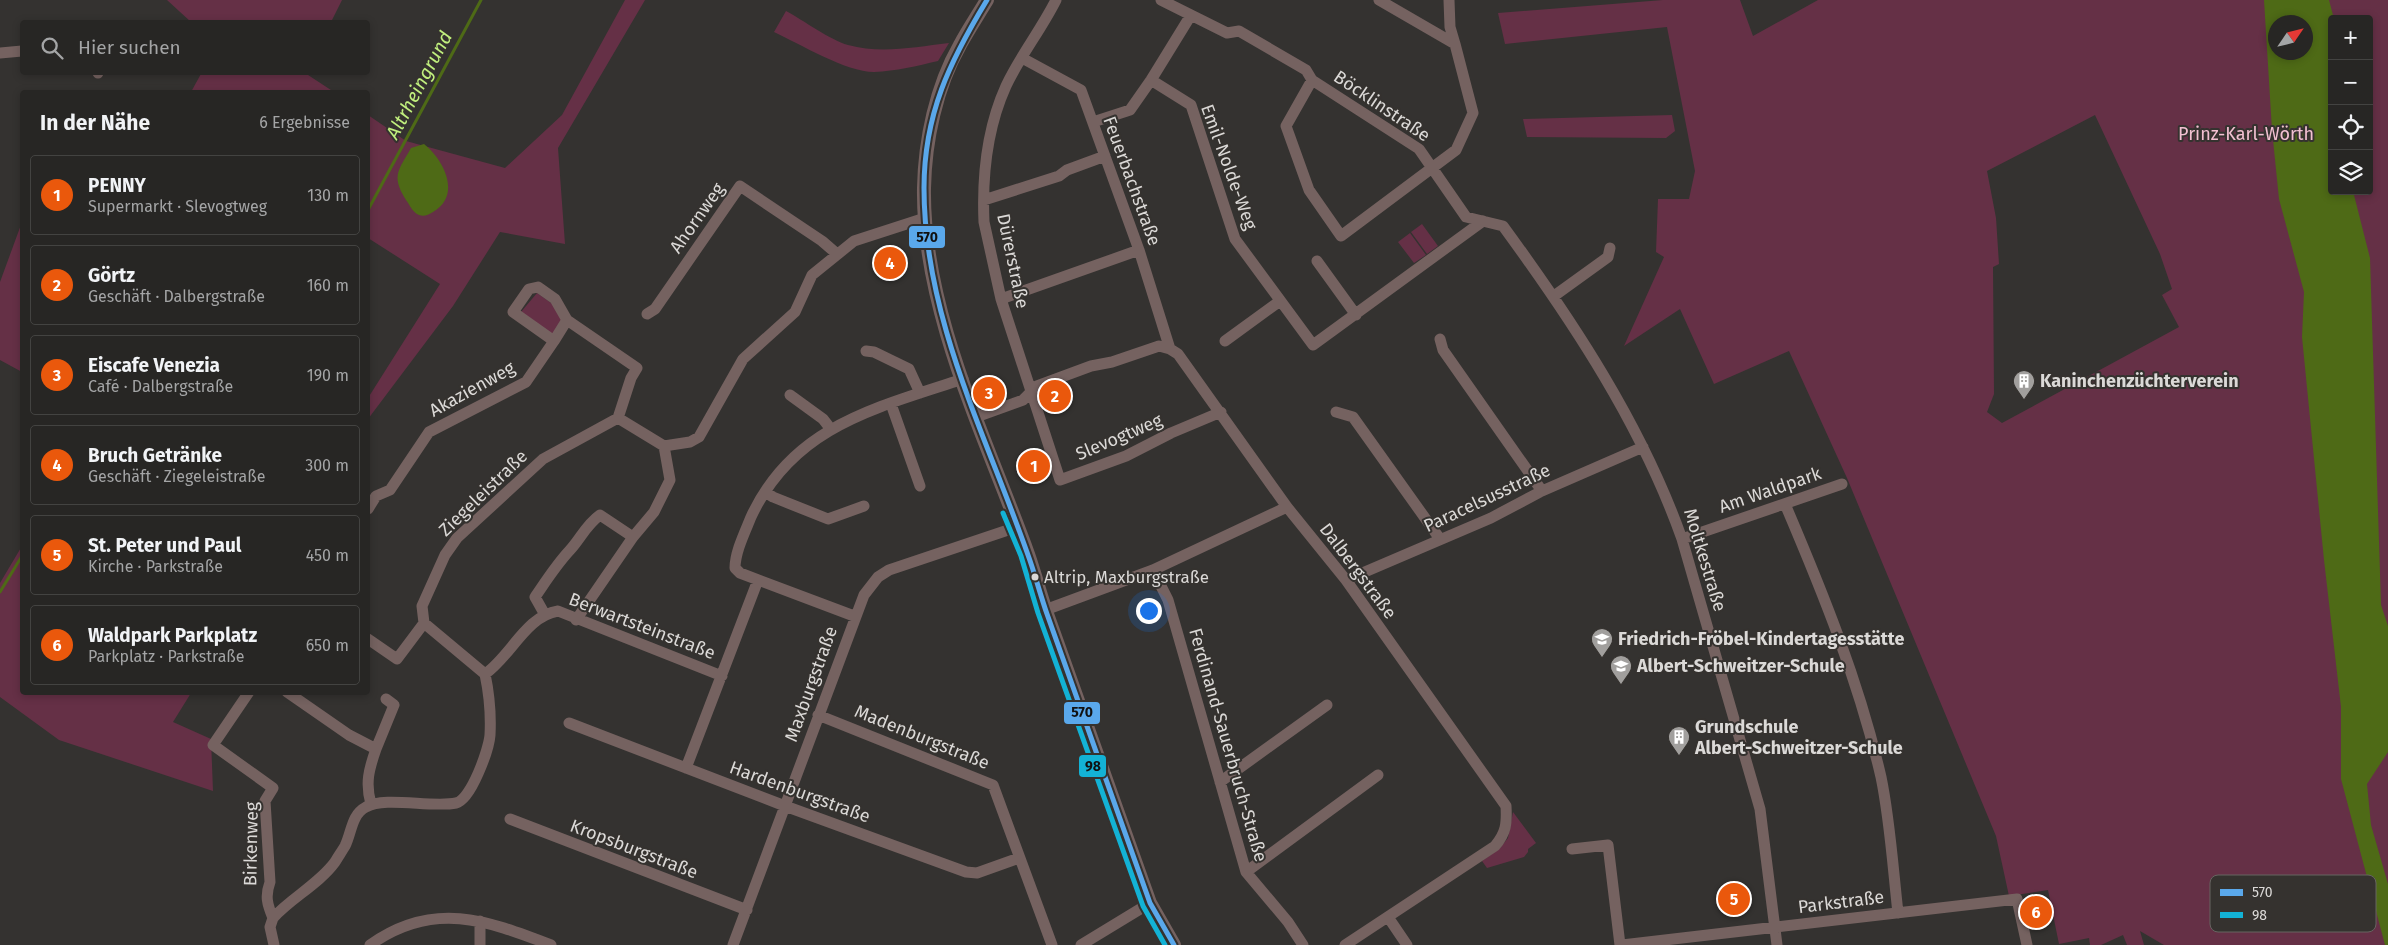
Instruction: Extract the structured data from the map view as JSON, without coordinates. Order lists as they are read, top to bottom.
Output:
{
  "streets": {
    "street": [
      "Böcklinstraße",
      "Emil-Nolde-Weg",
      "Feuerbachstraße",
      "Ahornweg",
      "Dürerstraße",
      "Akazienweg",
      "Slevogtweg",
      "Am Waldpark",
      "Ziegeleistraße",
      "Paracelsusstraße",
      "Moltkestraße",
      "Dalbergstraße",
      "Berwartsteinstraße",
      "Maxburgstraße",
      "Madenburgstraße",
      "Ferdinand-Sauerbruch-Straße",
      "Hardenburgstraße",
      "Birkenweg",
      "Kropsburgstraße",
      "Parkstraße"
    ]
  },
  "crossings": [
    ["Böcklinstraße", "Emil-Nolde-Weg"],
    ["Böcklinstraße", "Moltkestraße"],
    ["Feuerbachstraße", "Dürerstraße"],
    ["Feuerbachstraße", "Dalbergstraße"],
    ["Dürerstraße", "Slevogtweg"],
    ["Slevogtweg", "Dalbergstraße"],
    ["Am Waldpark", "Moltkestraße"],
    ["Paracelsusstraße", "Moltkestraße"],
    ["Paracelsusstraße", "Dalbergstraße"],
    ["Moltkestraße", "Parkstraße"],
    ["Maxburgstraße", "Madenburgstraße"],
    ["Maxburgstraße", "Hardenburgstraße"],
    ["Maxburgstraße", "Kropsburgstraße"],
    ["Madenburgstraße", "Hardenburgstraße"]
  ],
  "water": ["Altrheingrund"],
  "parks": ["Prinz-Karl-Wörth"],
  "places": {
    "building": ["Kaninchenzüchterverein", "Grundschule Albert-Schweitzer-Schule"],
    "other": ["Altrip, Maxburgstraße"],
    "school or university": ["Friedrich-Fröbel-Kindertagesstätte", "Albert-Schweitzer-Schule"]
  },
  "lines": ["transit line 570", "transit line 98"],
  "legend": ["570", "98"],
  "north": "top right",
  "page": {
    "map_buttons": ["+", "−"],
    "search": "Hier suchen",
    "heading": ["In der Nähe", "6 Ergebnisse"],
    "list": [
      {
        "mark": "1",
        "name": "PENNY",
        "note": "Supermarkt · Slevogtweg",
        "value": "130 m"
      },
      {
        "mark": "2",
        "name": "Görtz",
        "note": "Geschäft · Dalbergstraße",
        "value": "160 m"
      },
      {
        "mark": "3",
        "name": "Eiscafe Venezia",
        "note": "Café · Dalbergstraße",
        "value": "190 m"
      },
      {
        "mark": "4",
        "name": "Bruch Getränke",
        "note": "Geschäft · Ziegeleistraße",
        "value": "300 m"
      },
      {
        "mark": "5",
        "name": "St. Peter und Paul",
        "note": "Kirche · Parkstraße",
        "value": "450 m"
      },
      {
        "mark": "6",
        "name": "Waldpark Parkplatz",
        "note": "Parkplatz · Parkstraße",
        "value": "650 m"
      }
    ],
    "pins": [
      "4",
      "3",
      "2",
      "1",
      "5",
      "6"
    ]
  }
}
